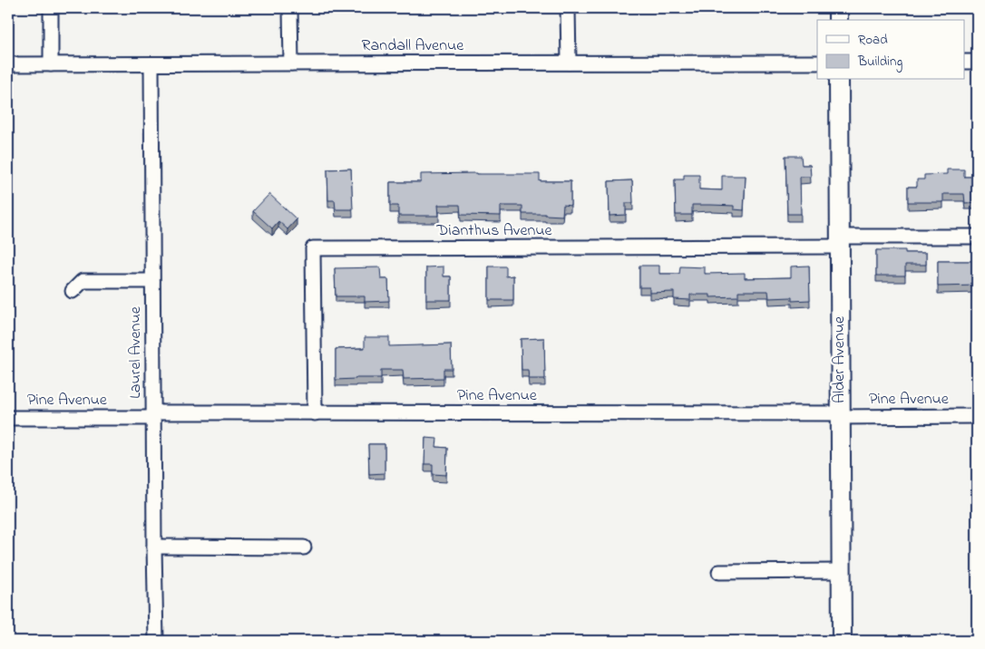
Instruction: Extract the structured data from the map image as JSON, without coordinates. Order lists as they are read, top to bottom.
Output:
{
  "streets": {
    "main road": ["Alder Avenue"],
    "street": [
      "Randall Avenue",
      "Dianthus Avenue",
      "Laurel Avenue",
      "Pine Avenue"
    ]
  },
  "crossings": [
    ["Randall Avenue", "Laurel Avenue"],
    ["Dianthus Avenue", "Alder Avenue"],
    ["Dianthus Avenue", "Pine Avenue"],
    ["Laurel Avenue", "Pine Avenue"],
    ["Alder Avenue", "Pine Avenue"]
  ],
  "legend": ["Road", "Building"]
}
